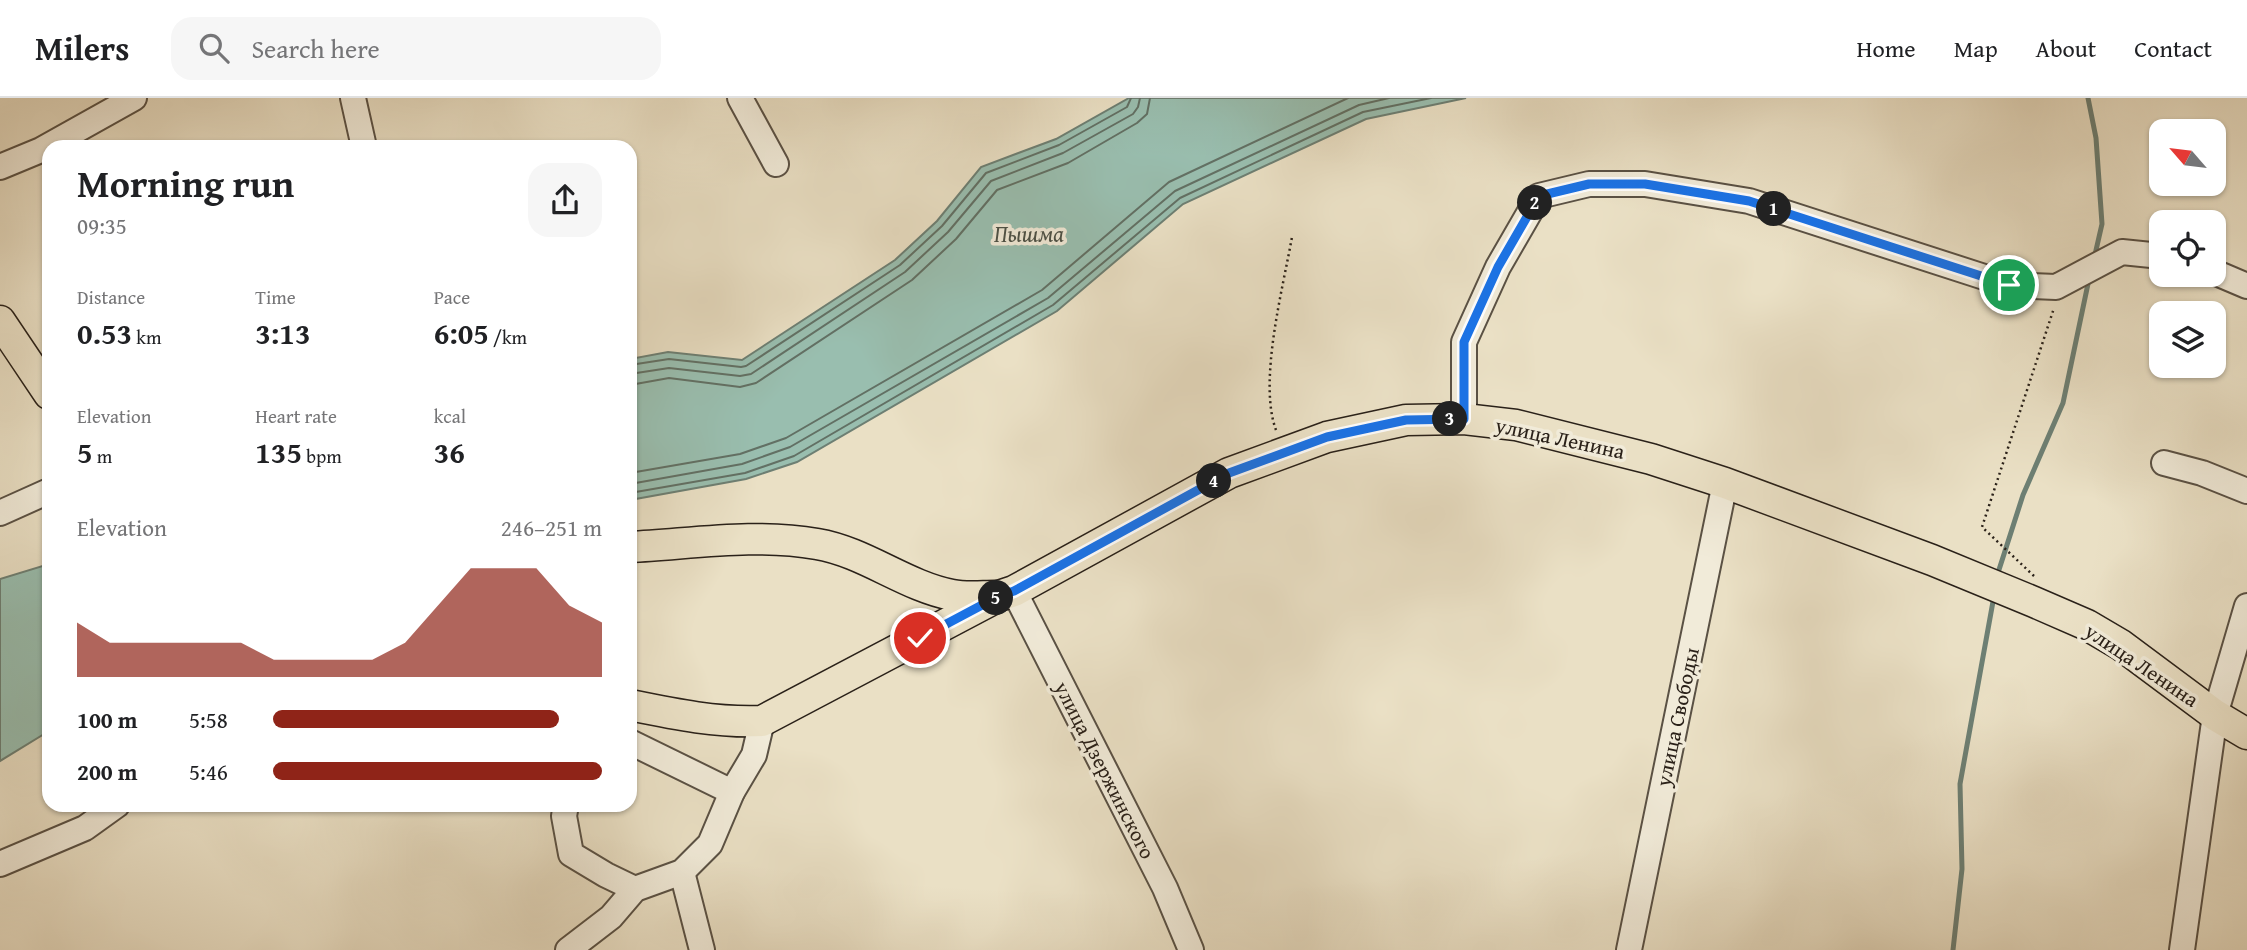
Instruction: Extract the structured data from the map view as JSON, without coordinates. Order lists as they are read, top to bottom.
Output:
{
  "streets": {
    "main road": ["улица Ленина"],
    "street": ["улица Свободы", "улица Дзержинского"]
  },
  "crossings": [
    ["улица Ленина", "улица Свободы"],
    ["улица Ленина", "улица Дзержинского"]
  ],
  "water": ["Пышма"],
  "north": "top left",
  "page": {
    "header": "Milers",
    "search": "Search here",
    "nav": [
      "Home",
      "Map",
      "About",
      "Contact"
    ],
    "heading": ["Morning run", "09:35"],
    "pins": [
      "2",
      "1",
      "3",
      "4",
      "5"
    ],
    "stats": [
      ["Distance", "0.53 km"],
      ["Time", "3:13"],
      ["Pace", "6:05 /km"],
      ["Elevation", "5 m"],
      ["Heart rate", "135 bpm"],
      ["kcal", "36"]
    ],
    "chart": ["Elevation", "246–251 m"],
    "list": [
      {
        "name": "100 m",
        "note": "5:58"
      },
      {
        "name": "200 m",
        "note": "5:46"
      }
    ]
  }
}
